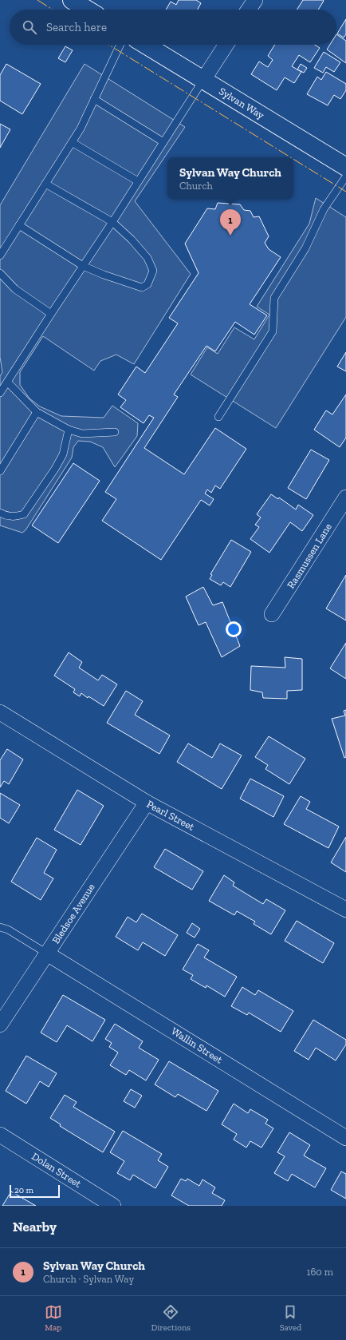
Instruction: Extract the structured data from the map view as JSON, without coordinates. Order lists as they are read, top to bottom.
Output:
{
  "streets": {
    "main road": ["Sylvan Way"],
    "street": [
      "Rasmussen Lane",
      "Pearl Street",
      "Bledsoe Avenue",
      "Wallin Street",
      "Dolan Street"
    ]
  },
  "crossings": [
    ["Pearl Street", "Bledsoe Avenue"],
    ["Bledsoe Avenue", "Wallin Street"]
  ],
  "scale_bar": "20 m",
  "page": {
    "search": "Search here",
    "popup": ["Sylvan Way Church", "Church"],
    "pins": "1",
    "scale": "20 m",
    "heading": "Nearby",
    "list": [
      {
        "mark": "1",
        "name": "Sylvan Way Church",
        "note": "Church · Sylvan Way",
        "value": "160 m"
      }
    ],
    "nav": ["Map", "Directions", "Saved"]
  }
}
